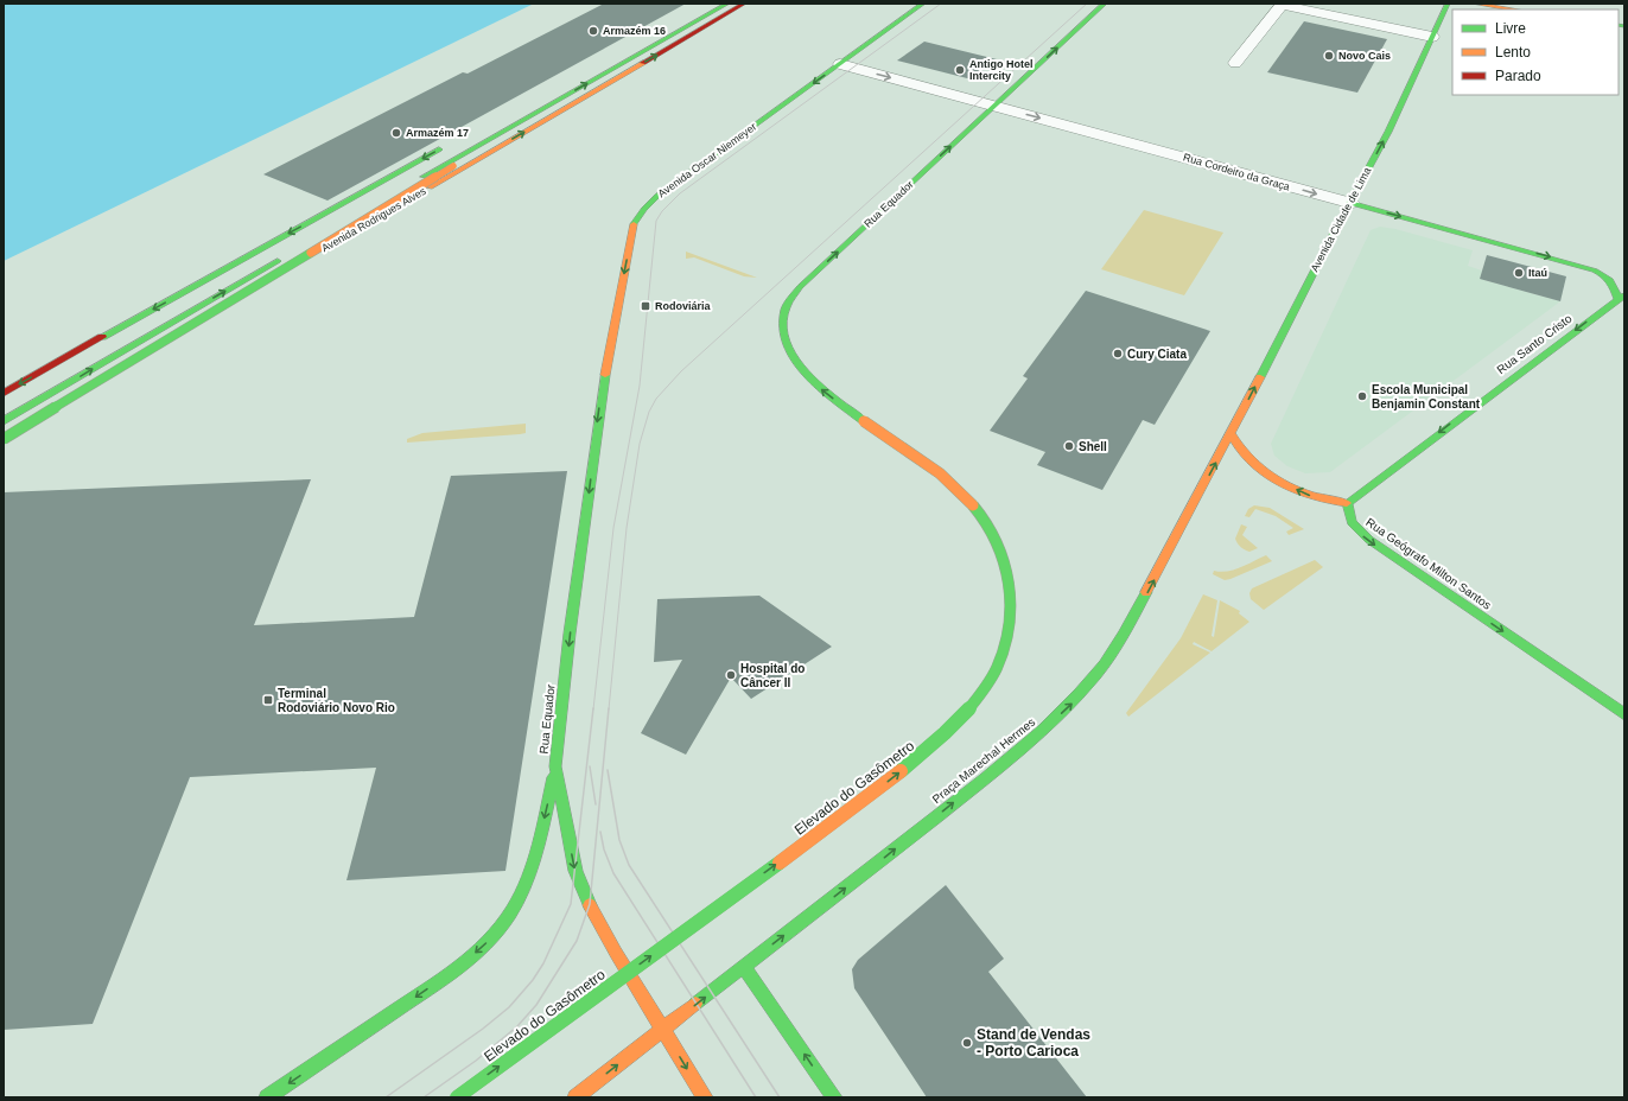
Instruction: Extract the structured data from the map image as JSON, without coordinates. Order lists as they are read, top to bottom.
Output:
{
  "streets": {
    "main road": [
      "Avenida Oscar Niemeyer",
      "Rua Cordeiro da Graça",
      "Rua Equador",
      "Avenida Rodrigues Alves",
      "Avenida Cidade de Lima",
      "Rua Santo Cristo",
      "Rua Geógrafo Milton Santos",
      "Praça Marechal Hermes",
      "Elevado do Gasômetro"
    ]
  },
  "crossings": [
    ["Avenida Oscar Niemeyer", "Rua Cordeiro da Graça"],
    ["Avenida Oscar Niemeyer", "Rua Equador"],
    ["Rua Cordeiro da Graça", "Rua Equador"],
    ["Rua Cordeiro da Graça", "Avenida Cidade de Lima"],
    ["Rua Cordeiro da Graça", "Rua Santo Cristo"],
    ["Rua Equador", "Praça Marechal Hermes"],
    ["Rua Equador", "Elevado do Gasômetro"],
    ["Avenida Cidade de Lima", "Praça Marechal Hermes"],
    ["Rua Santo Cristo", "Rua Geógrafo Milton Santos"]
  ],
  "one_way": [
    "Avenida Oscar Niemeyer",
    "Rua Cordeiro da Graça",
    "Avenida Cidade de Lima",
    "Rua Santo Cristo",
    "Rua Geógrafo Milton Santos",
    "Praça Marechal Hermes"
  ],
  "places": {
    "other": [
      "Armazém 16",
      "Novo Cais",
      "Antigo Hotel Intercity",
      "Armazém 17",
      "Itaú",
      "Cury Ciata",
      "Escola Municipal Benjamin Constant",
      "Shell",
      "Hospital do Câncer II",
      "Stand de Vendas - Porto Carioca"
    ],
    "transit": ["Rodoviária", "Terminal Rodoviário Novo Rio"]
  },
  "legend": ["Livre", "Lento", "Parado"]
}
